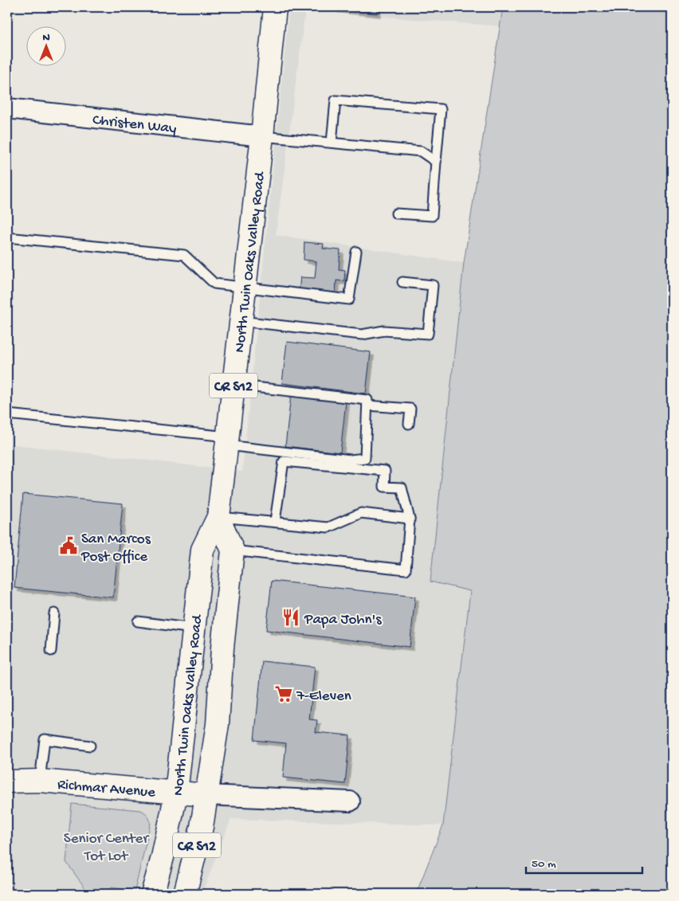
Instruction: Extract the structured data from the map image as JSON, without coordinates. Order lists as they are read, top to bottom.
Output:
{
  "streets": {
    "main road": ["North Twin Oaks Valley Road", "CR S12", "Richmar Avenue"],
    "street": ["Christen Way"]
  },
  "crossings": [
    ["Christen Way", "North Twin Oaks Valley Road"],
    ["North Twin Oaks Valley Road", "Richmar Avenue"]
  ],
  "parks": ["Senior Center Tot Lot"],
  "places": {
    "public building": ["San Marcos Post Office"],
    "restaurant": ["Papa John's"],
    "supermarket": ["7-Eleven"]
  },
  "scale_bar": "50 m",
  "north": "top"
}
